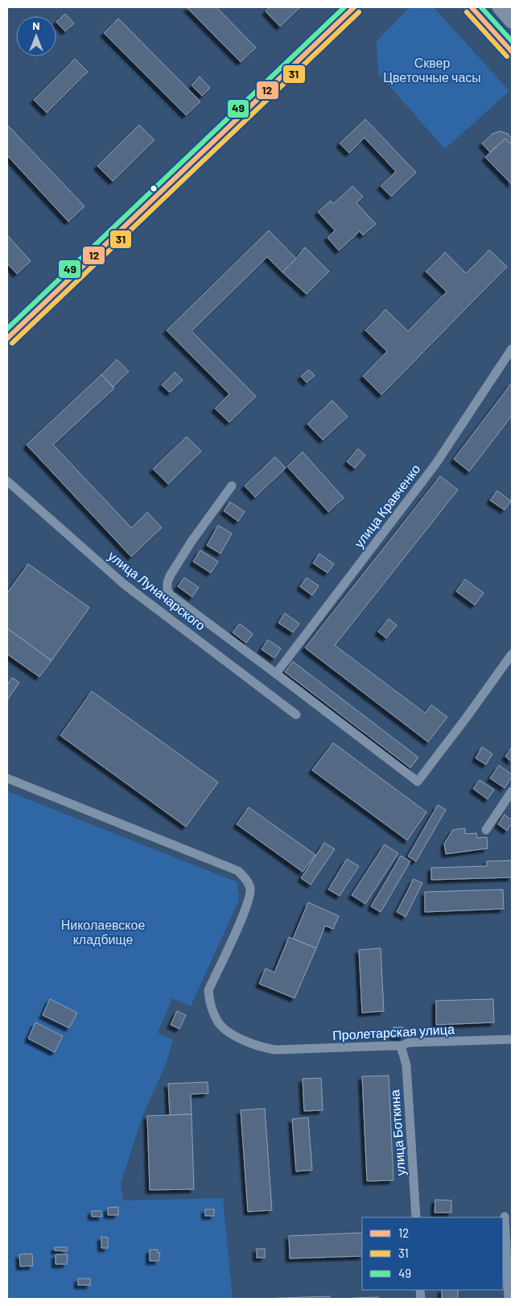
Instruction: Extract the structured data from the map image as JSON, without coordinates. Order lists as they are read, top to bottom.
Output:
{
  "streets": {
    "street": [
      "улица Кравченко",
      "улица Луначарского",
      "Пролетарская улица",
      "улица Боткина"
    ]
  },
  "crossings": [
    ["улица Кравченко", "улица Луначарского"],
    ["Пролетарская улица", "улица Боткина"]
  ],
  "parks": ["Сквер Цветочные часы", "Николаевское кладбище"],
  "lines": ["transit line 12", "transit line 49", "transit line 31"],
  "legend": ["12", "31", "49"],
  "north": "top"
}
